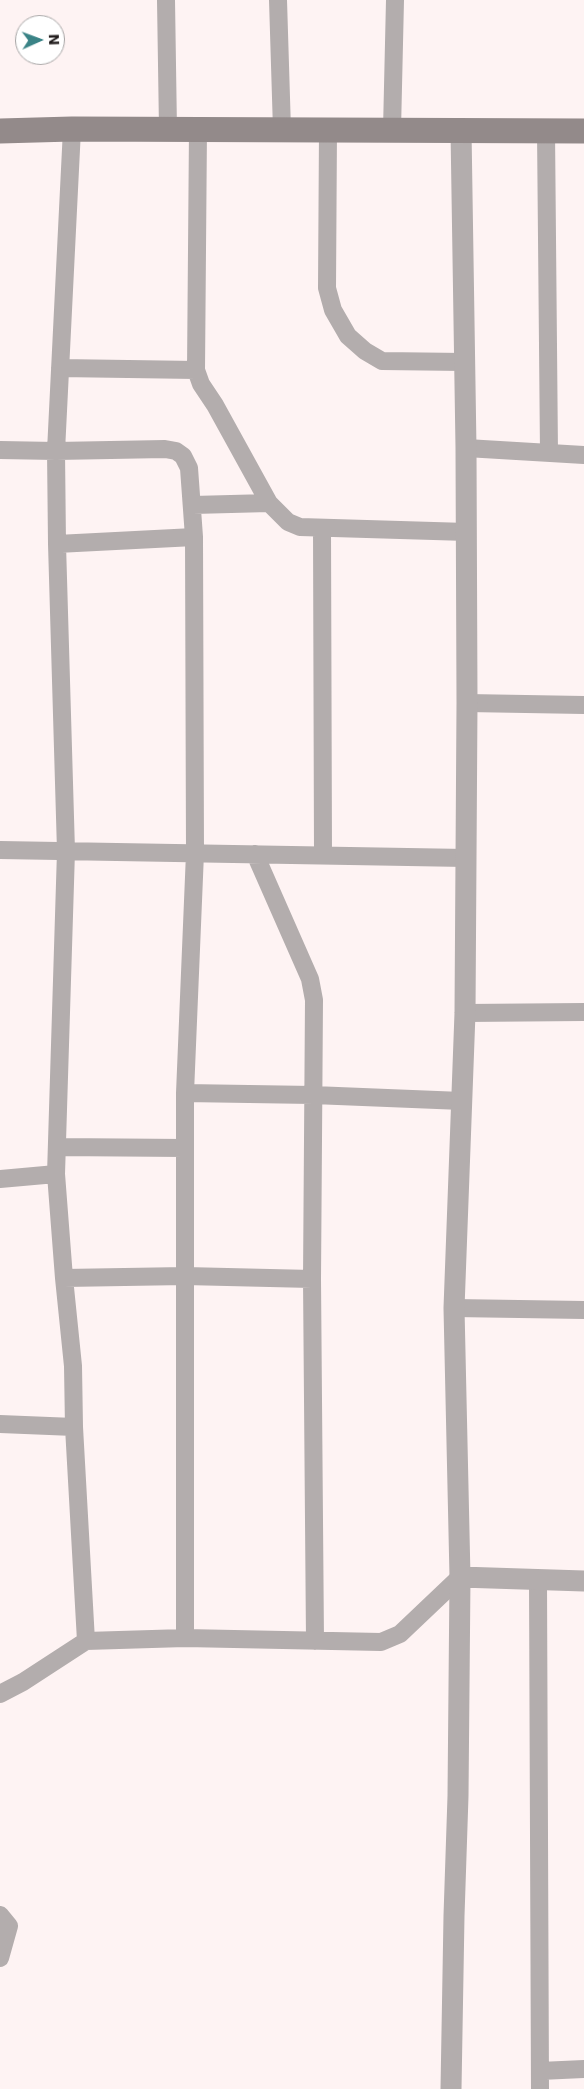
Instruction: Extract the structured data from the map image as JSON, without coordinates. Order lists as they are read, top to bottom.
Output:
{
  "north": "right"
}
